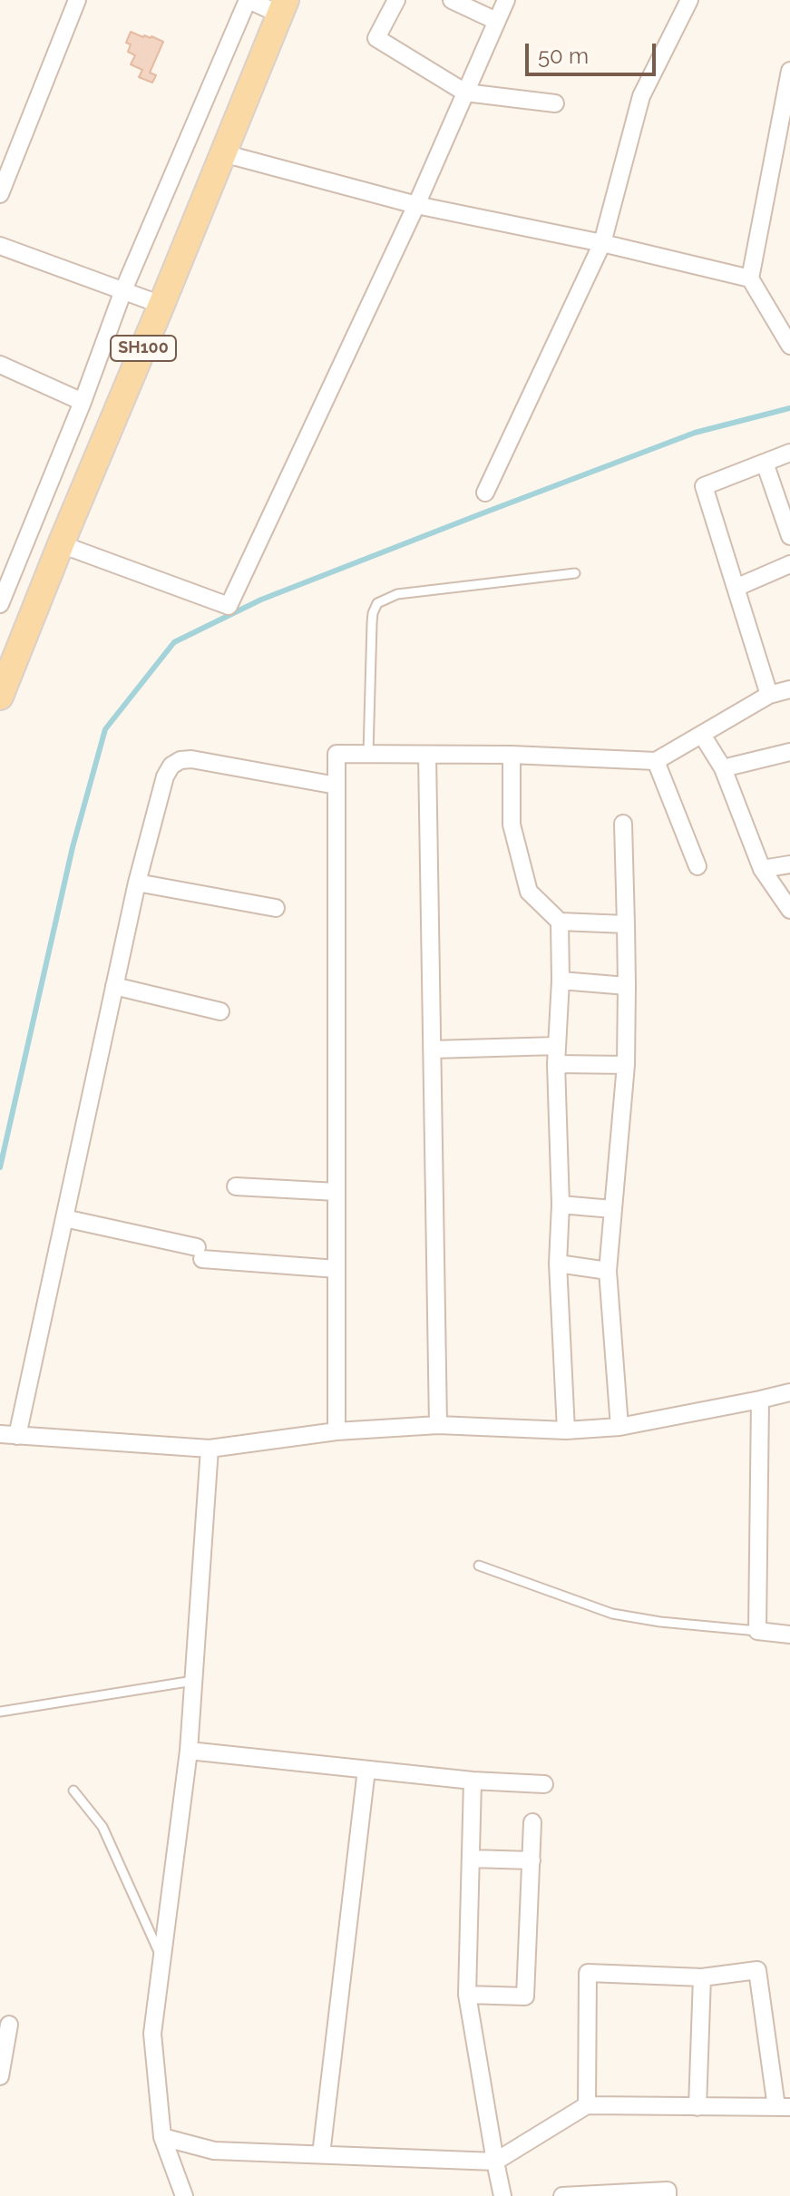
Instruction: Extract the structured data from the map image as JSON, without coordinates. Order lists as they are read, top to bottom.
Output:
{
  "streets": {
    "main road": ["SH100"]
  },
  "scale_bar": "50 m"
}
